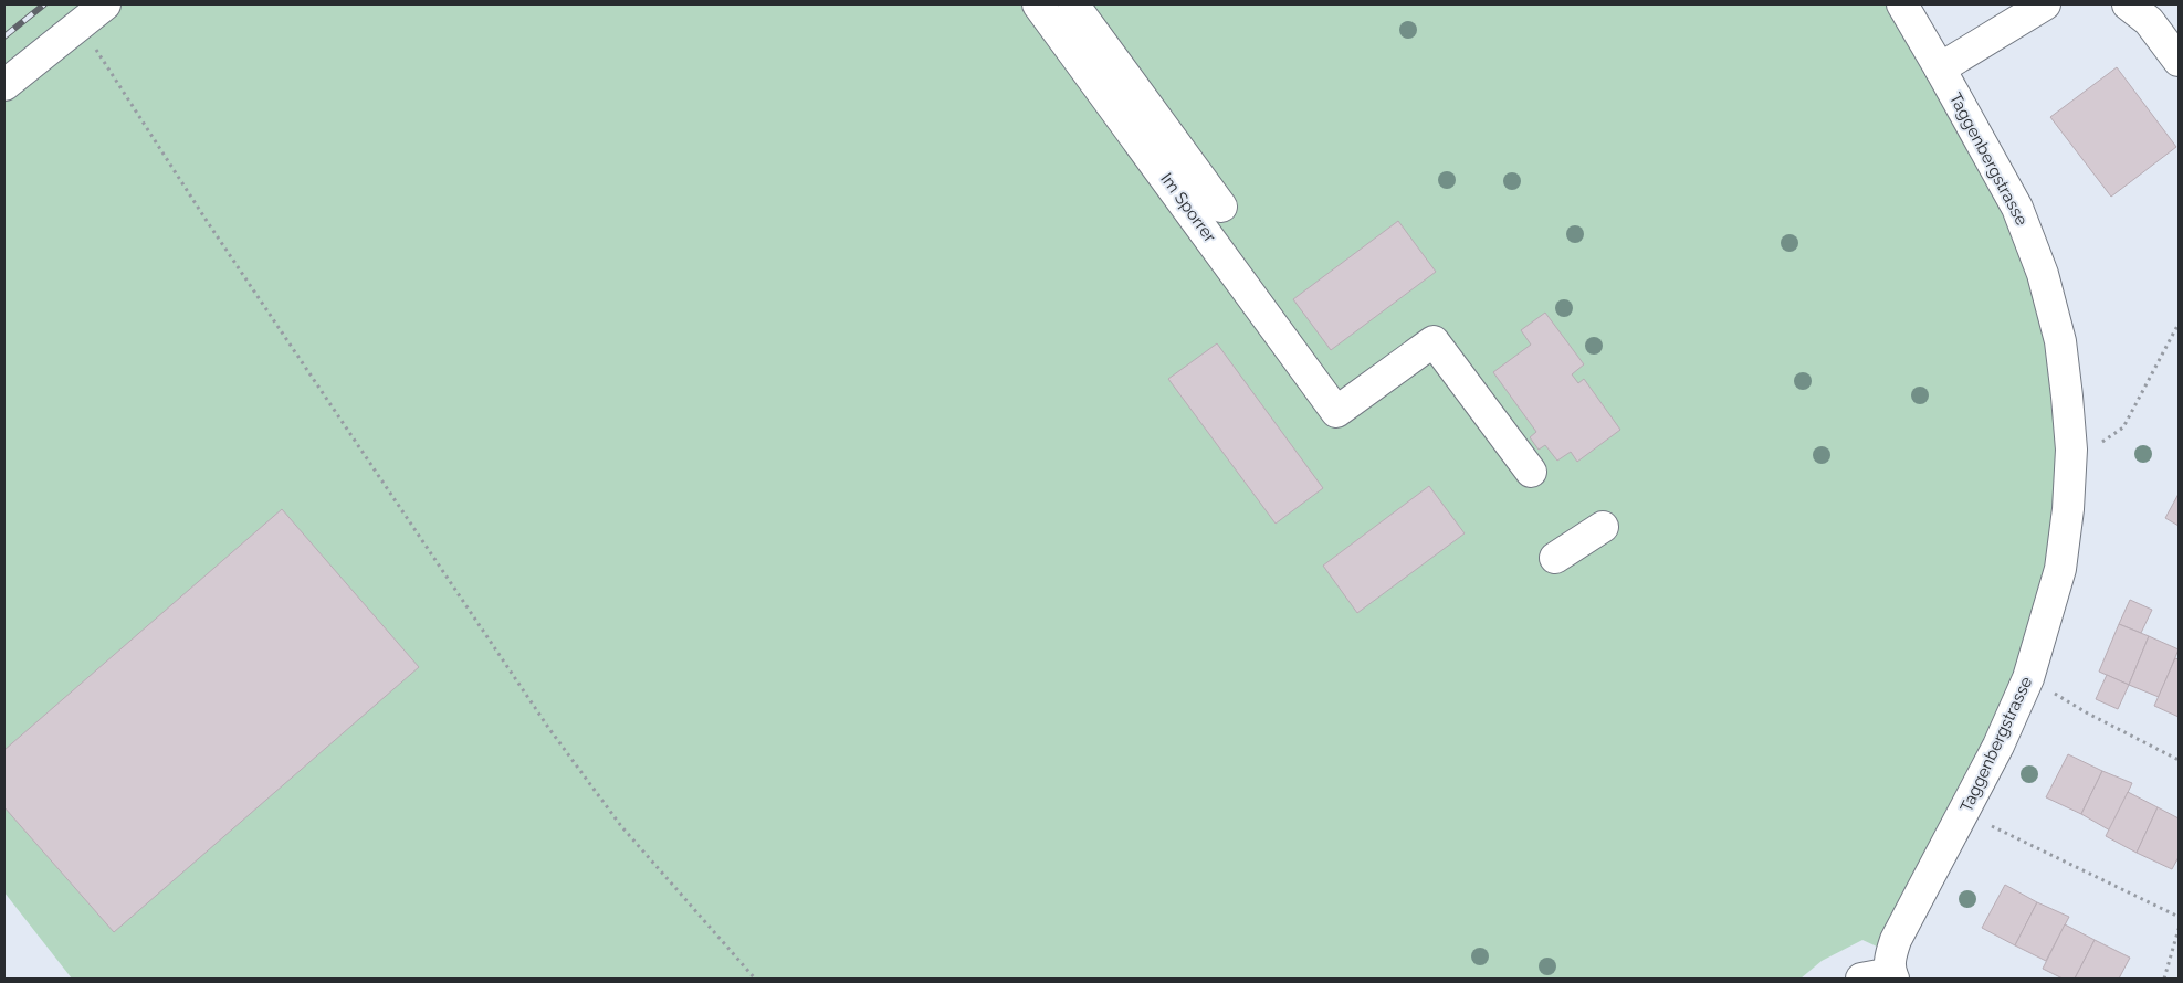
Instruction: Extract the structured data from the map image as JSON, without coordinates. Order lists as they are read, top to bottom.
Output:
{
  "streets": {
    "street": ["Taggenbergstrasse", "Im Sporrer"]
  }
}
